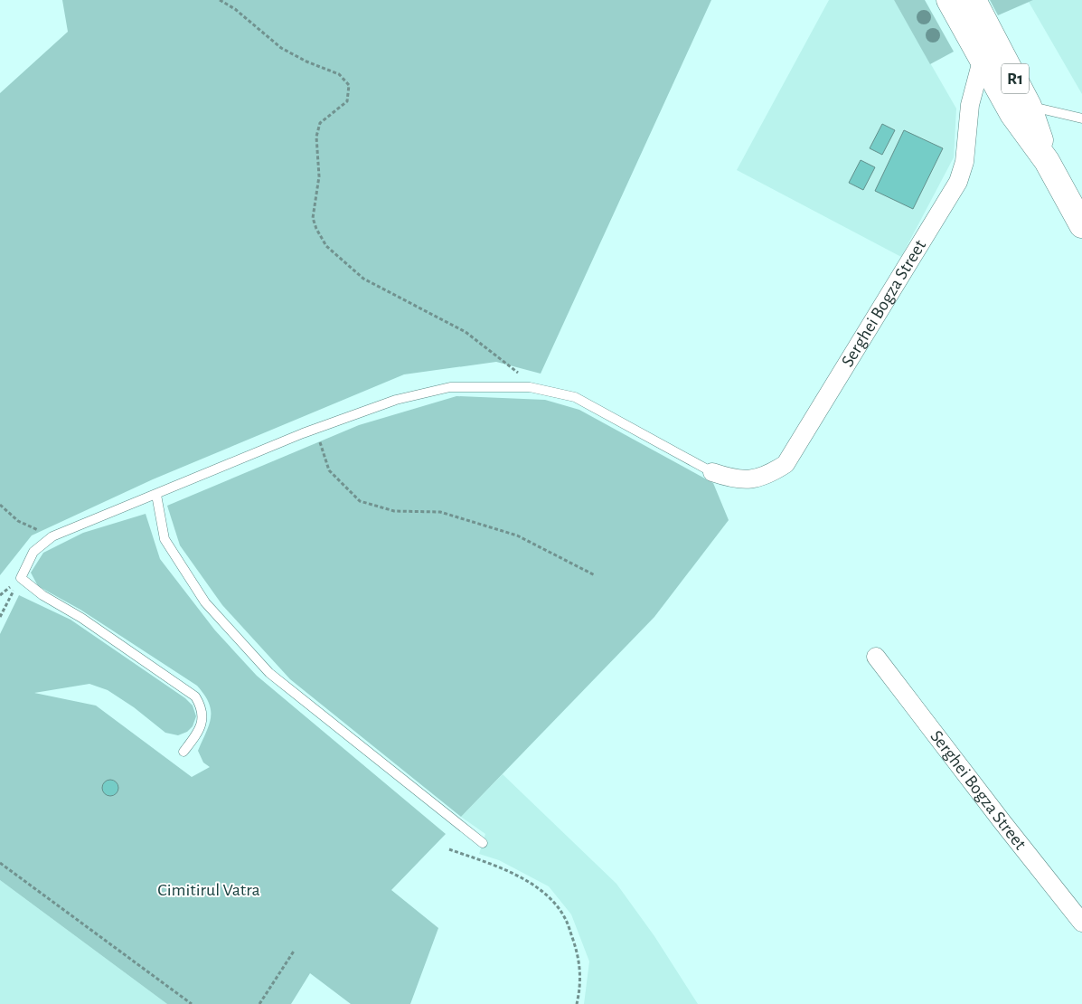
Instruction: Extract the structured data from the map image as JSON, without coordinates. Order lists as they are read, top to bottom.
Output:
{
  "streets": {
    "highway": ["R1"],
    "street": ["Serghei Bogza Street"]
  },
  "crossings": [
    ["R1", "Serghei Bogza Street"]
  ],
  "parks": ["Cimitirul Vatra"]
}
